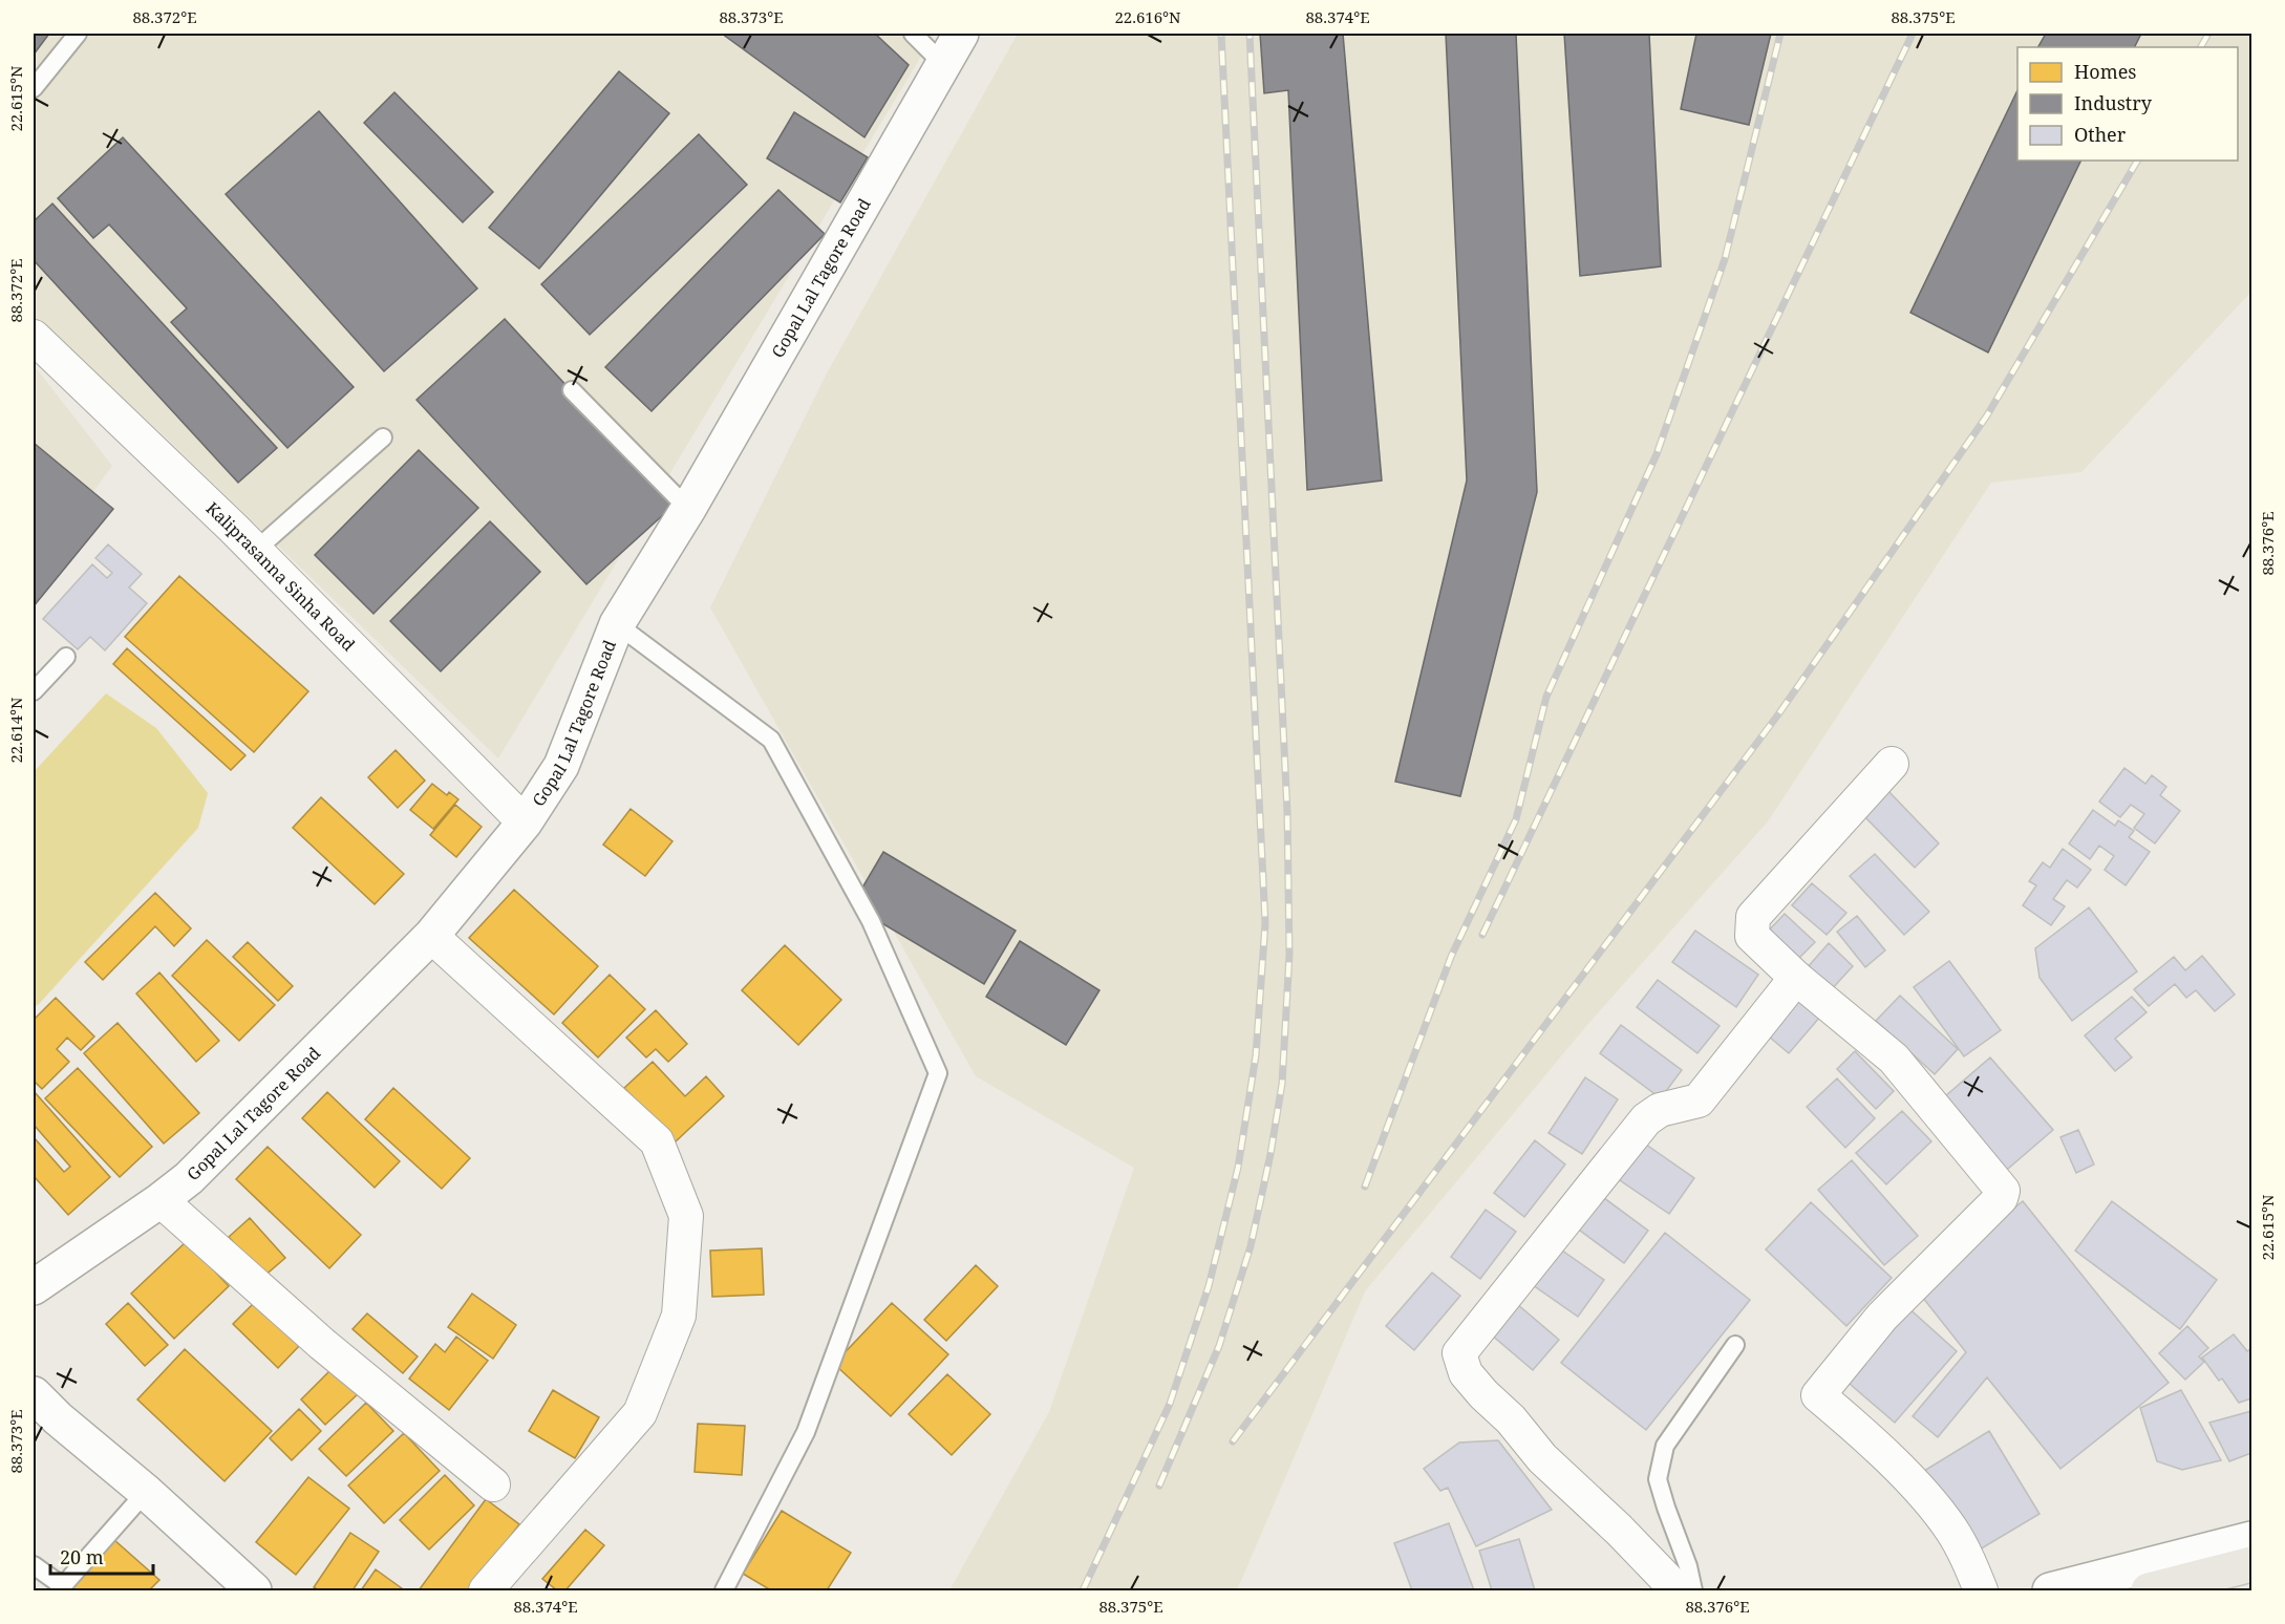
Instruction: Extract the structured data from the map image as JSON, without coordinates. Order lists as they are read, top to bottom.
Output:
{
  "streets": {
    "street": ["Gopal Lal Tagore Road", "Kaliprasanna Sinha Road"]
  },
  "crossings": [
    ["Gopal Lal Tagore Road", "Kaliprasanna Sinha Road"]
  ],
  "legend": ["Homes", "Industry", "Other"],
  "scale_bar": "20 m",
  "coordinates": [
    "88.372°E",
    "88.373°E",
    "22.616°N",
    "88.374°E",
    "88.375°E",
    "22.615°N",
    "88.376°E",
    "22.614°N"
  ]
}
